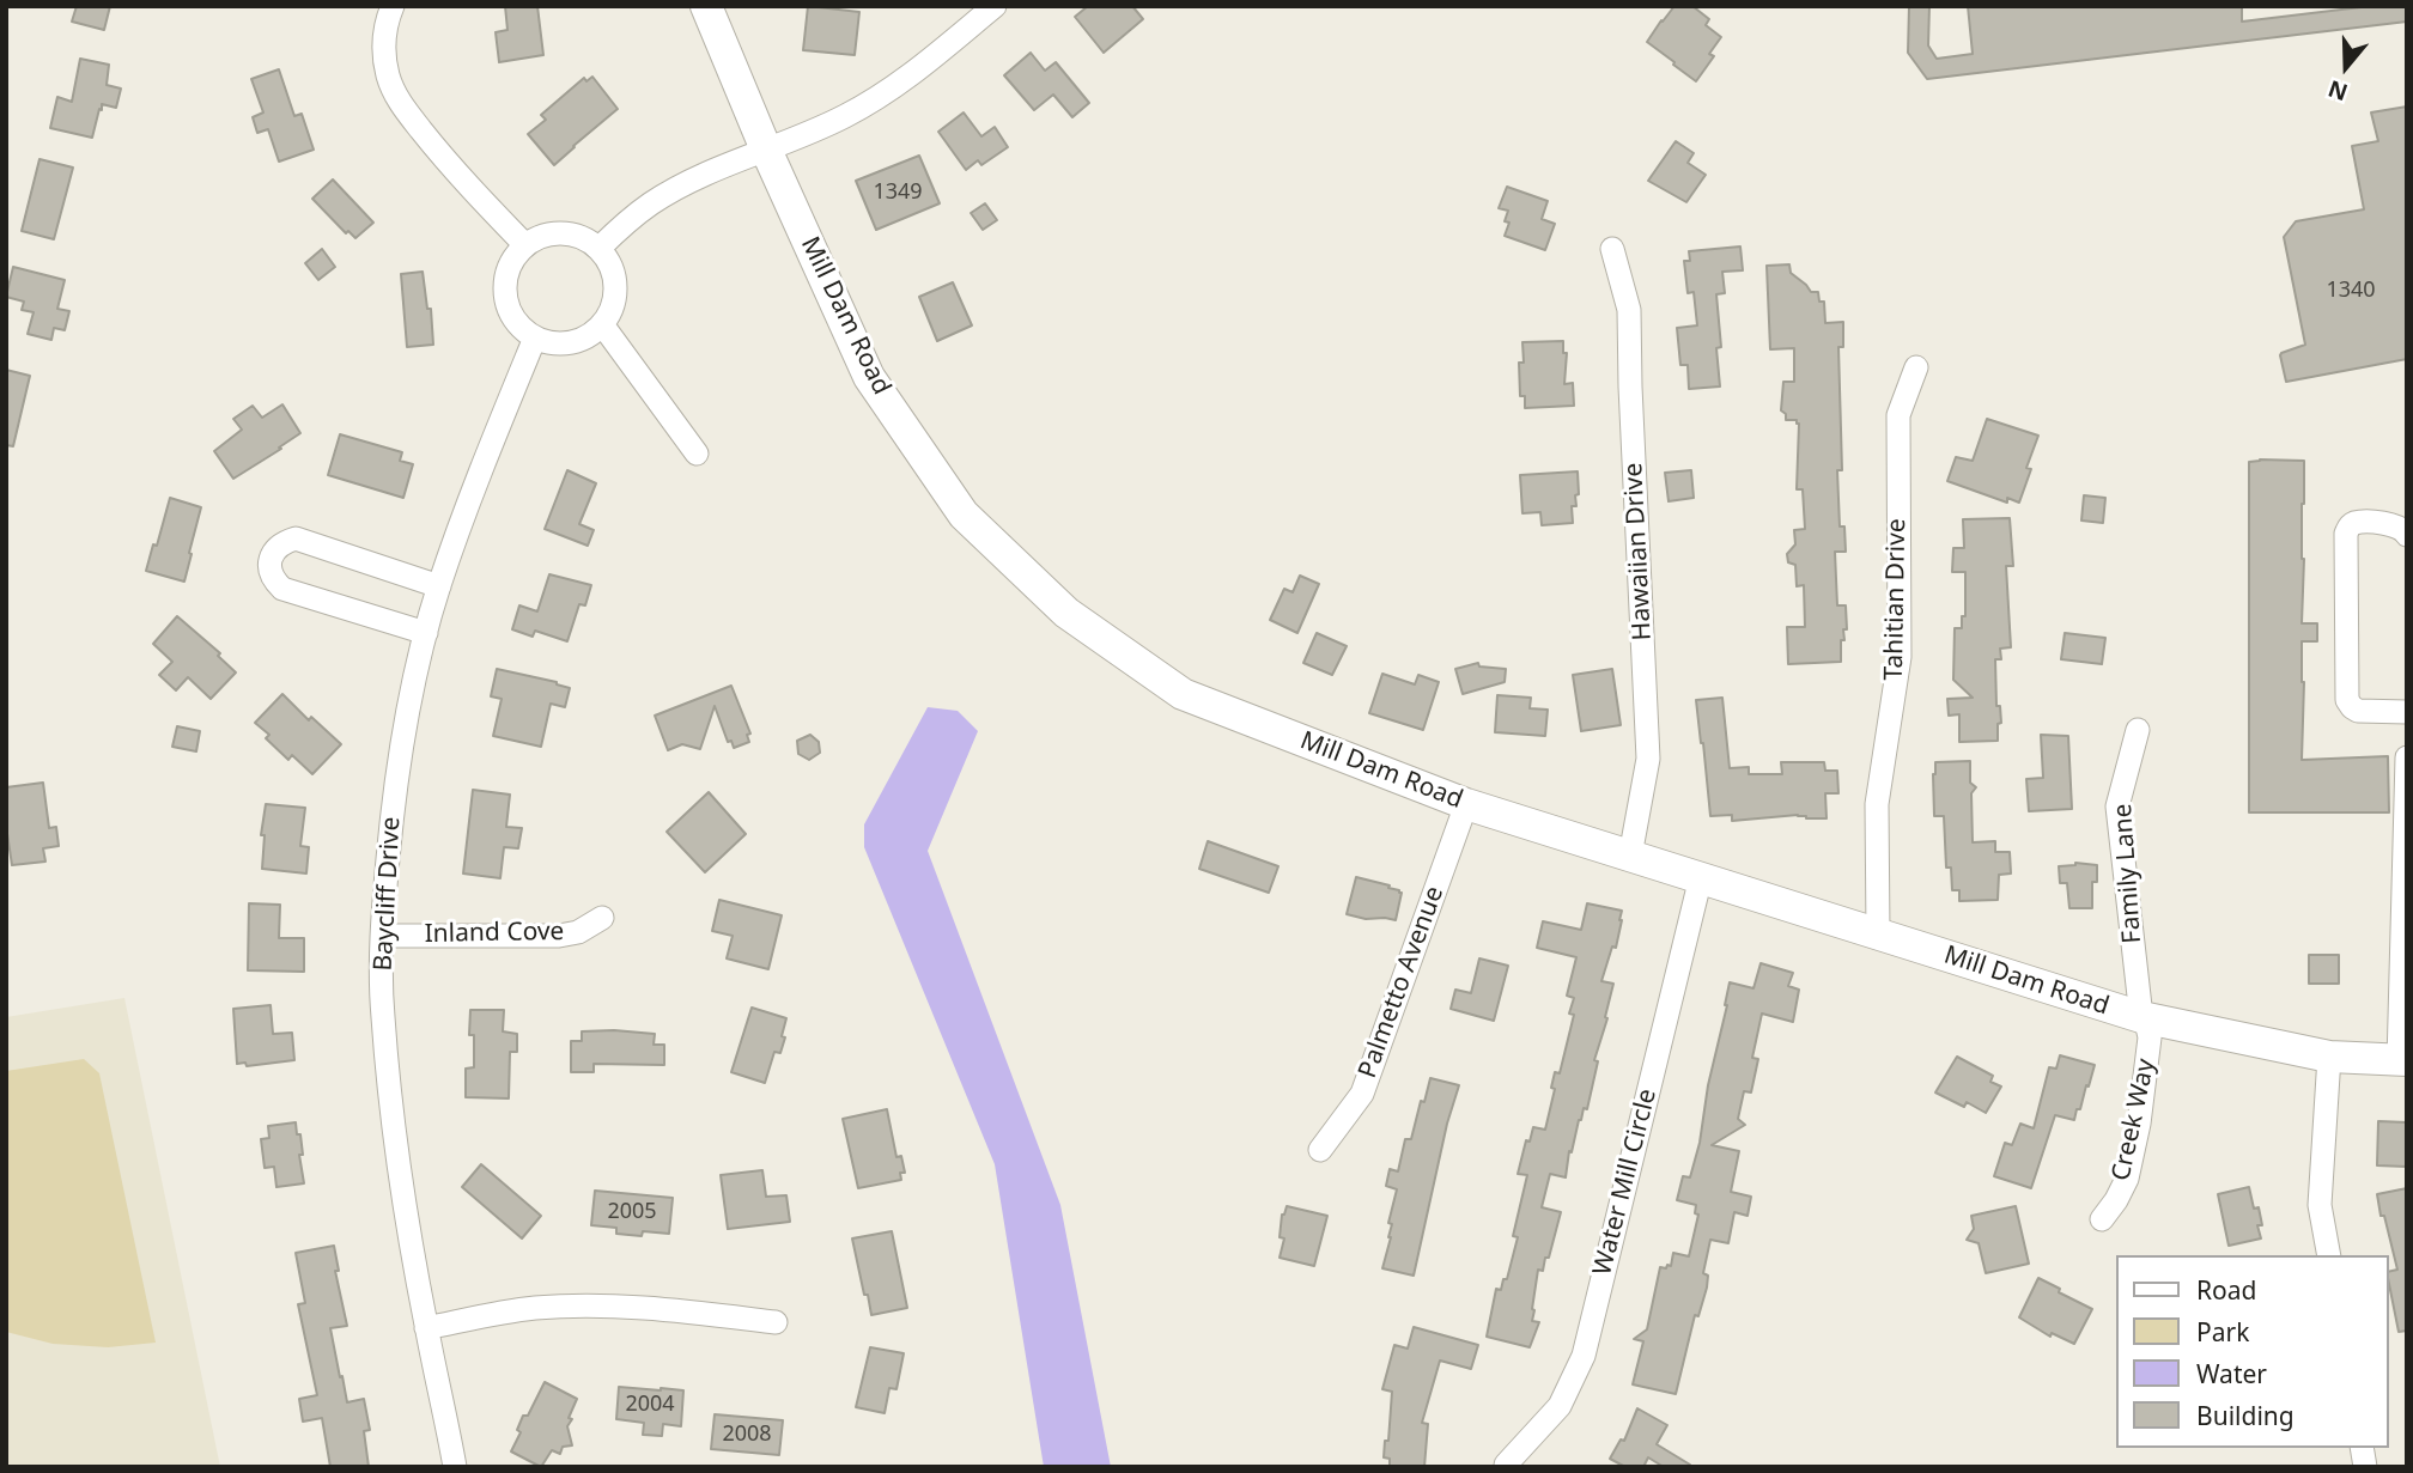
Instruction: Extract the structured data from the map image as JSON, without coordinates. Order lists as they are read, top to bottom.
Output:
{
  "streets": {
    "street": [
      "Mill Dam Road",
      "Hawaiian Drive",
      "Tahitian Drive",
      "Family Lane",
      "Baycliff Drive",
      "Inland Cove",
      "Palmetto Avenue",
      "Creek Way",
      "Water Mill Circle"
    ]
  },
  "crossings": [
    ["Mill Dam Road", "Hawaiian Drive"],
    ["Mill Dam Road", "Tahitian Drive"],
    ["Mill Dam Road", "Family Lane"],
    ["Mill Dam Road", "Palmetto Avenue"],
    ["Mill Dam Road", "Creek Way"],
    ["Mill Dam Road", "Water Mill Circle"],
    ["Family Lane", "Creek Way"],
    ["Baycliff Drive", "Inland Cove"]
  ],
  "house_numbers": [
    "1349",
    "1340",
    "2005",
    "2004",
    "2008"
  ],
  "legend": [
    "Road",
    "Park",
    "Water",
    "Building"
  ],
  "north": "bottom"
}
